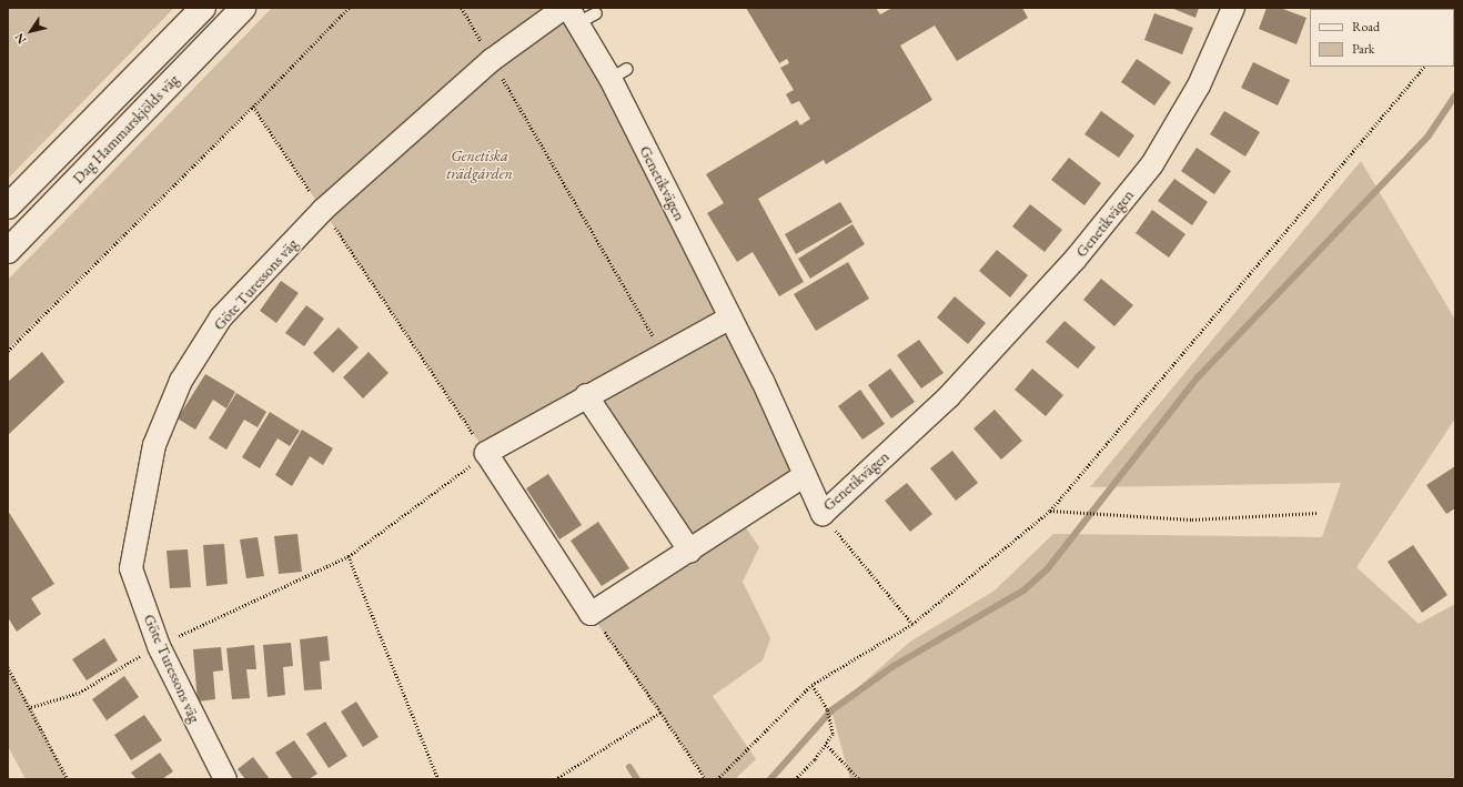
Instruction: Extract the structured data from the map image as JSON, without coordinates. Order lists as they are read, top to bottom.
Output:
{
  "streets": {
    "main road": ["Dag Hammarskjölds väg"],
    "street": ["Genetikvägen", "Göte Turessons väg"]
  },
  "crossings": [
    ["Genetikvägen", "Göte Turessons väg"]
  ],
  "parks": ["Genetiska trädgården"],
  "legend": ["Road", "Park"],
  "north": "bottom left"
}
